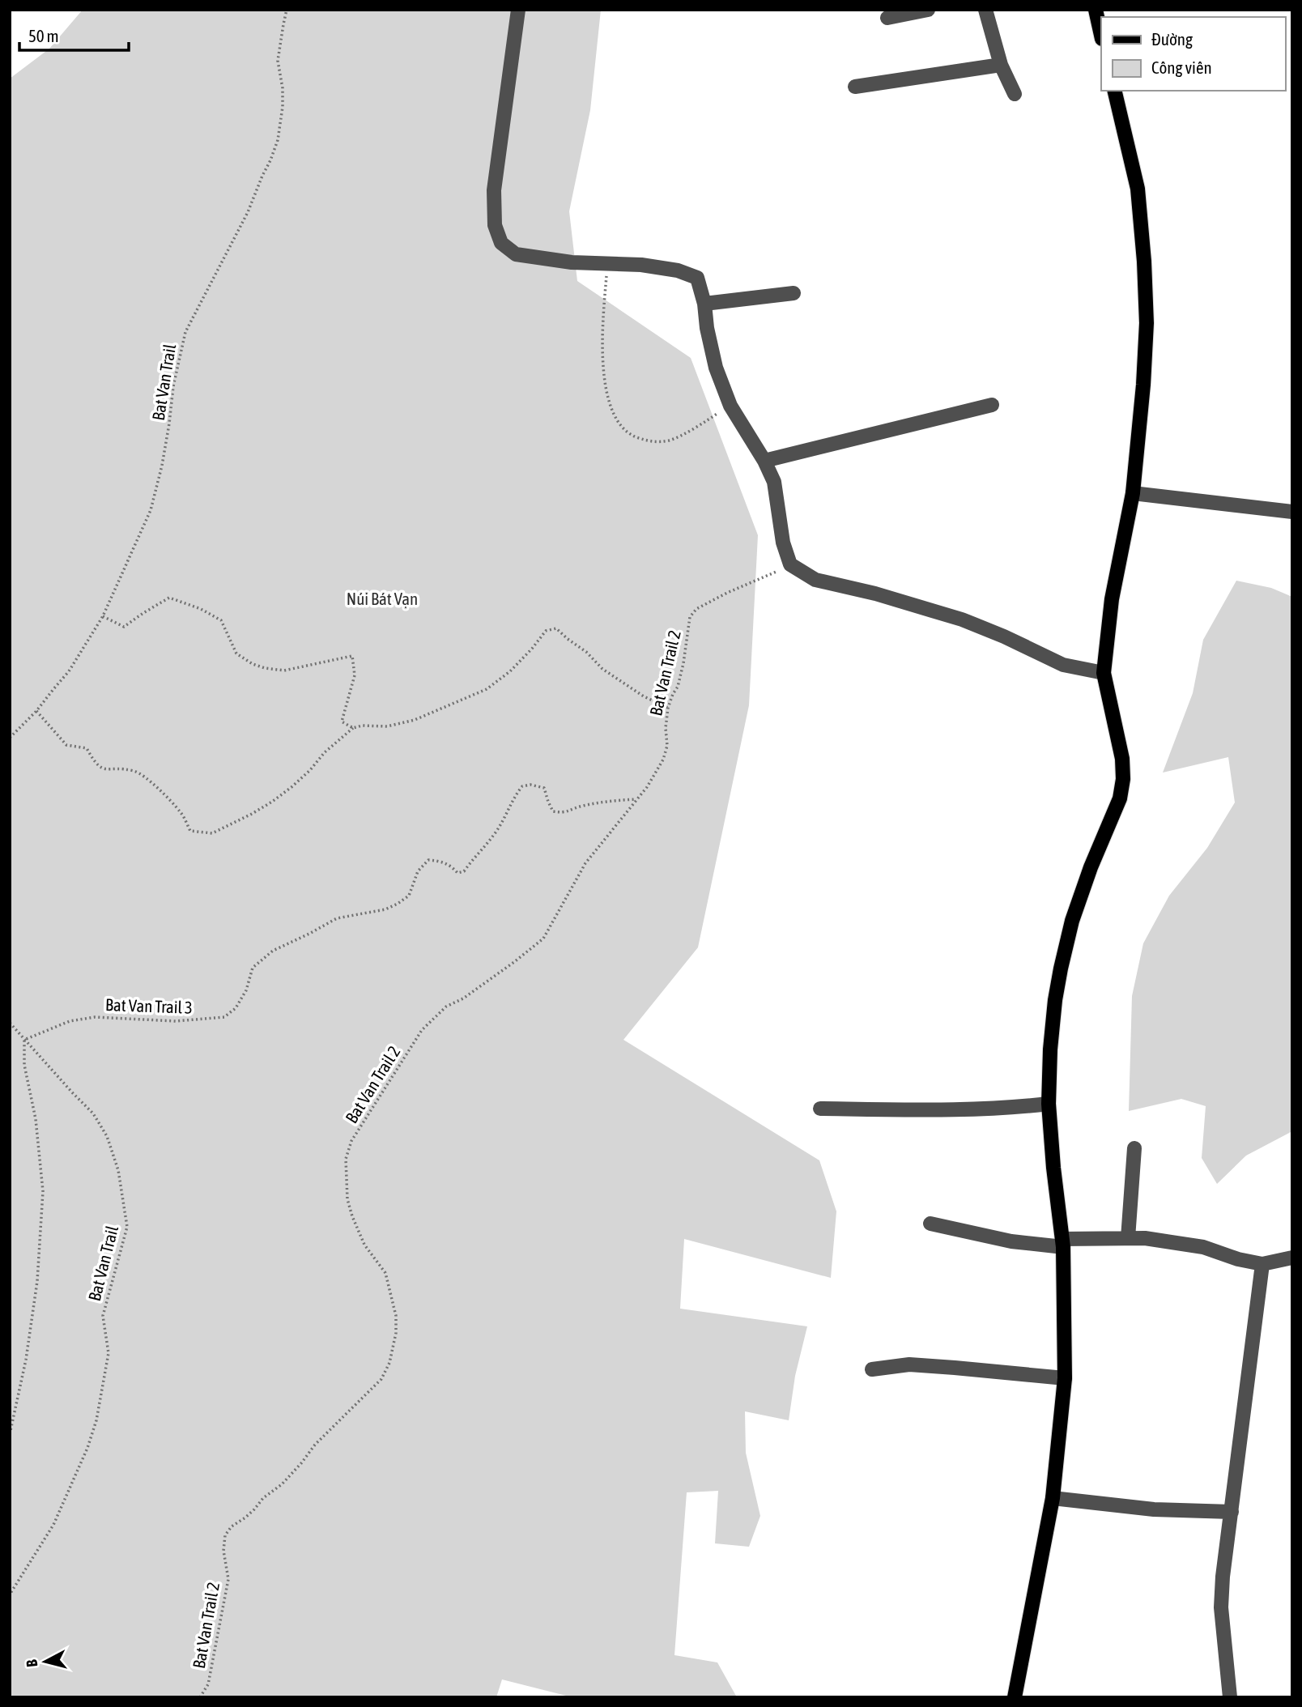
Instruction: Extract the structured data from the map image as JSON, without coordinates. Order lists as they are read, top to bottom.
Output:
{
  "streets": {
    "path": ["Bat Van Trail", "Bat Van Trail 2", "Bat Van Trail 3"]
  },
  "crossings": [
    ["Bat Van Trail", "Bat Van Trail 3"],
    ["Bat Van Trail 2", "Bat Van Trail 3"]
  ],
  "parks": ["Núi Bát Vạn"],
  "legend": ["Đường", "Công viên"],
  "scale_bar": "50 m",
  "north": "left"
}
